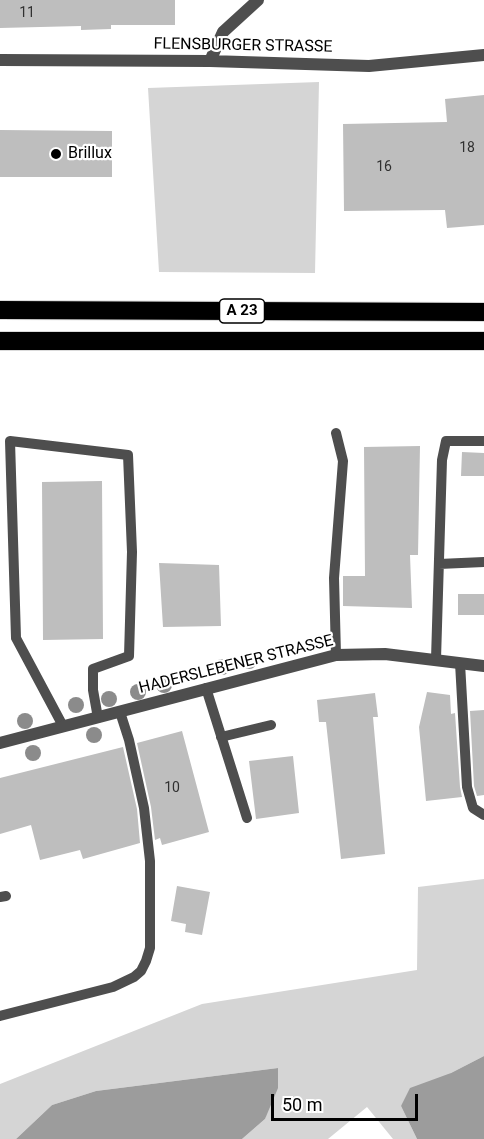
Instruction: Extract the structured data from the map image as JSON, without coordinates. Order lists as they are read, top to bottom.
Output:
{
  "streets": {
    "highway": ["A 23"],
    "street": ["FLENSBURGER STRASSE", "HADERSLEBENER STRASSE"]
  },
  "places": ["Brillux"],
  "house_numbers": [
    "11",
    "18",
    "16",
    "10"
  ],
  "scale_bar": "50 m"
}
